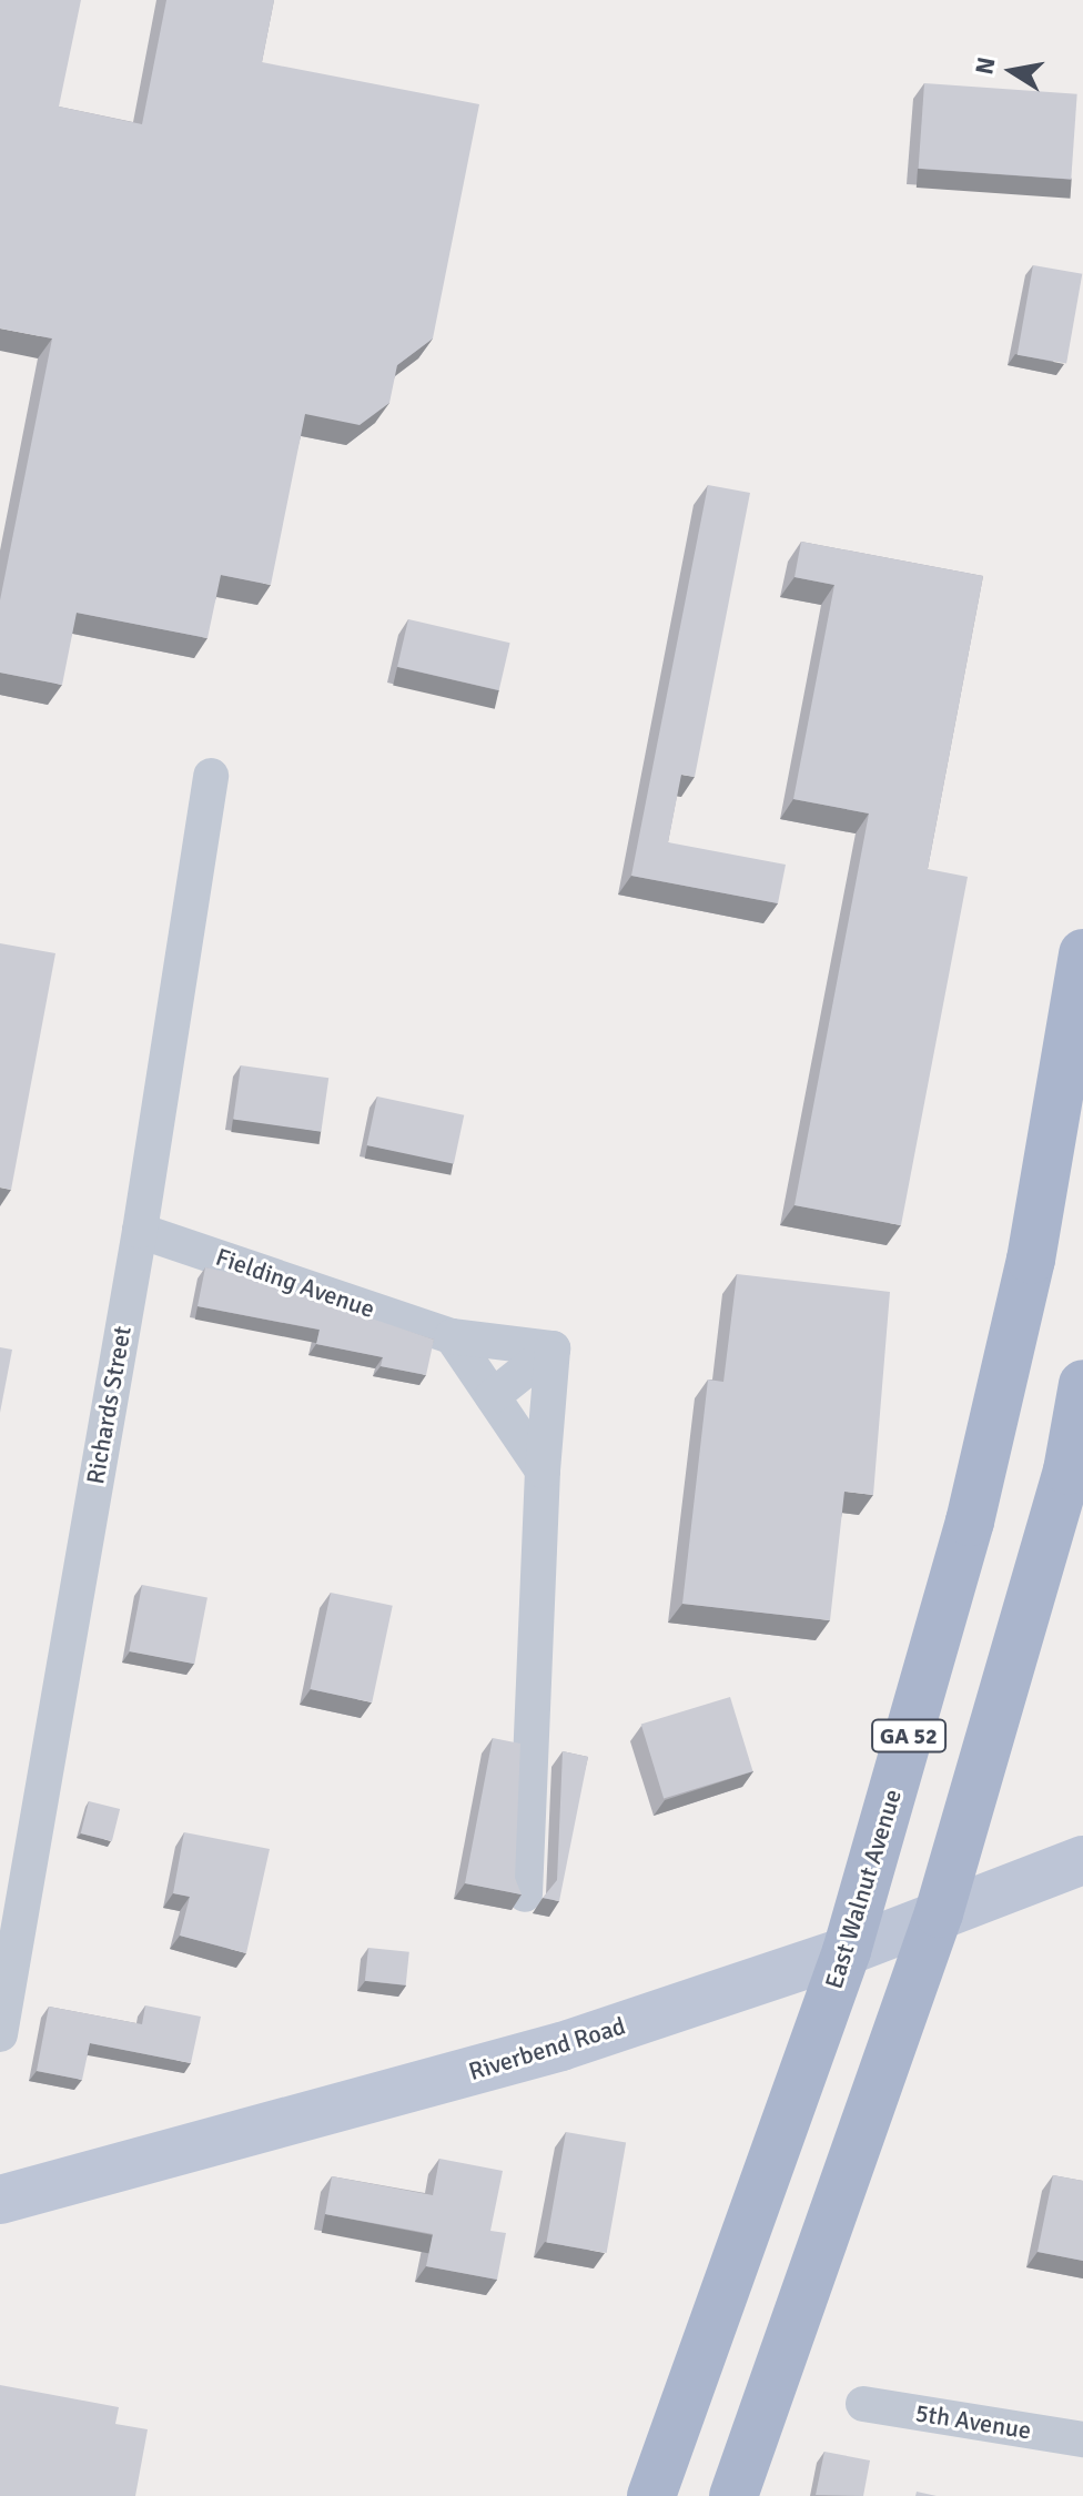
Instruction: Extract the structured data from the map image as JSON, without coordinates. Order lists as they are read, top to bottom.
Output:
{
  "streets": {
    "main road": ["GA 52", "East Walnut Avenue"],
    "street": [
      "Fielding Avenue",
      "Richards Street",
      "Riverbend Road",
      "5th Avenue"
    ]
  },
  "crossings": [
    ["Fielding Avenue", "Richards Street"],
    ["East Walnut Avenue", "Riverbend Road"]
  ],
  "north": "left"
}
